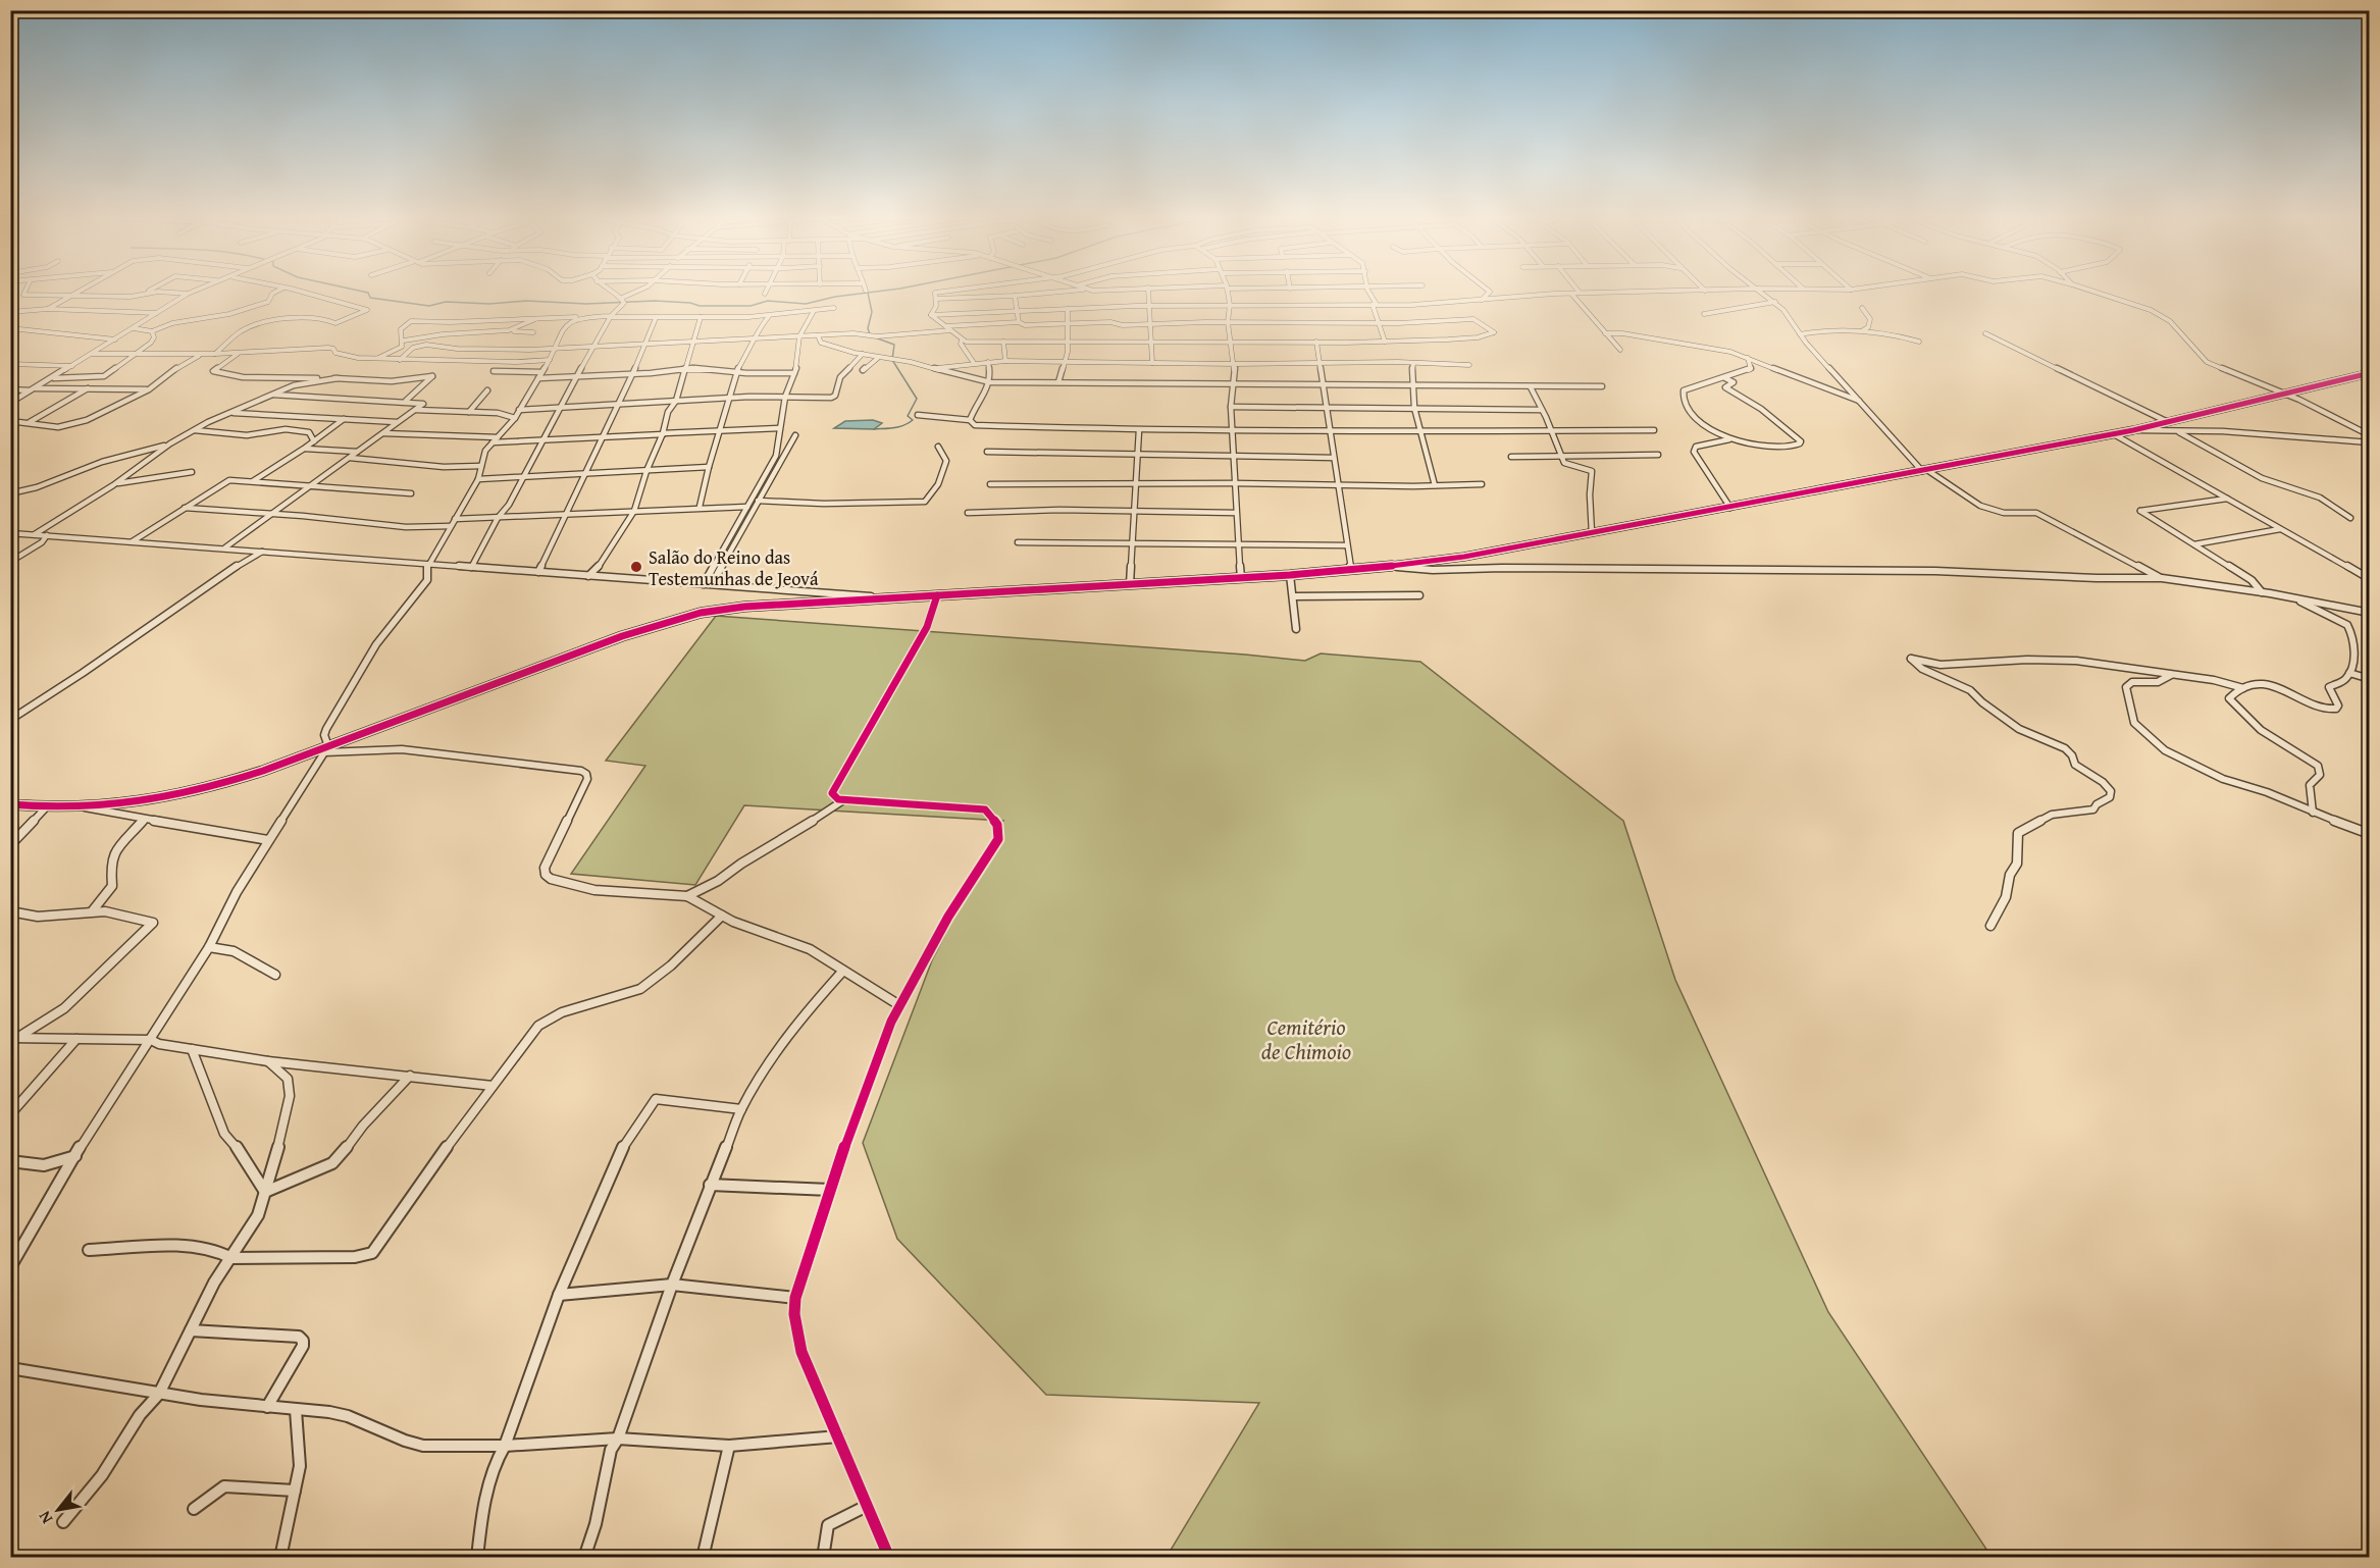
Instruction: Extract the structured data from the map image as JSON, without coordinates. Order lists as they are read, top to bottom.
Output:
{
  "parks": ["Cemitério de Chimoio"],
  "places": ["Salão do Reino das Testemunhas de Jeová"],
  "north": "bottom left"
}
